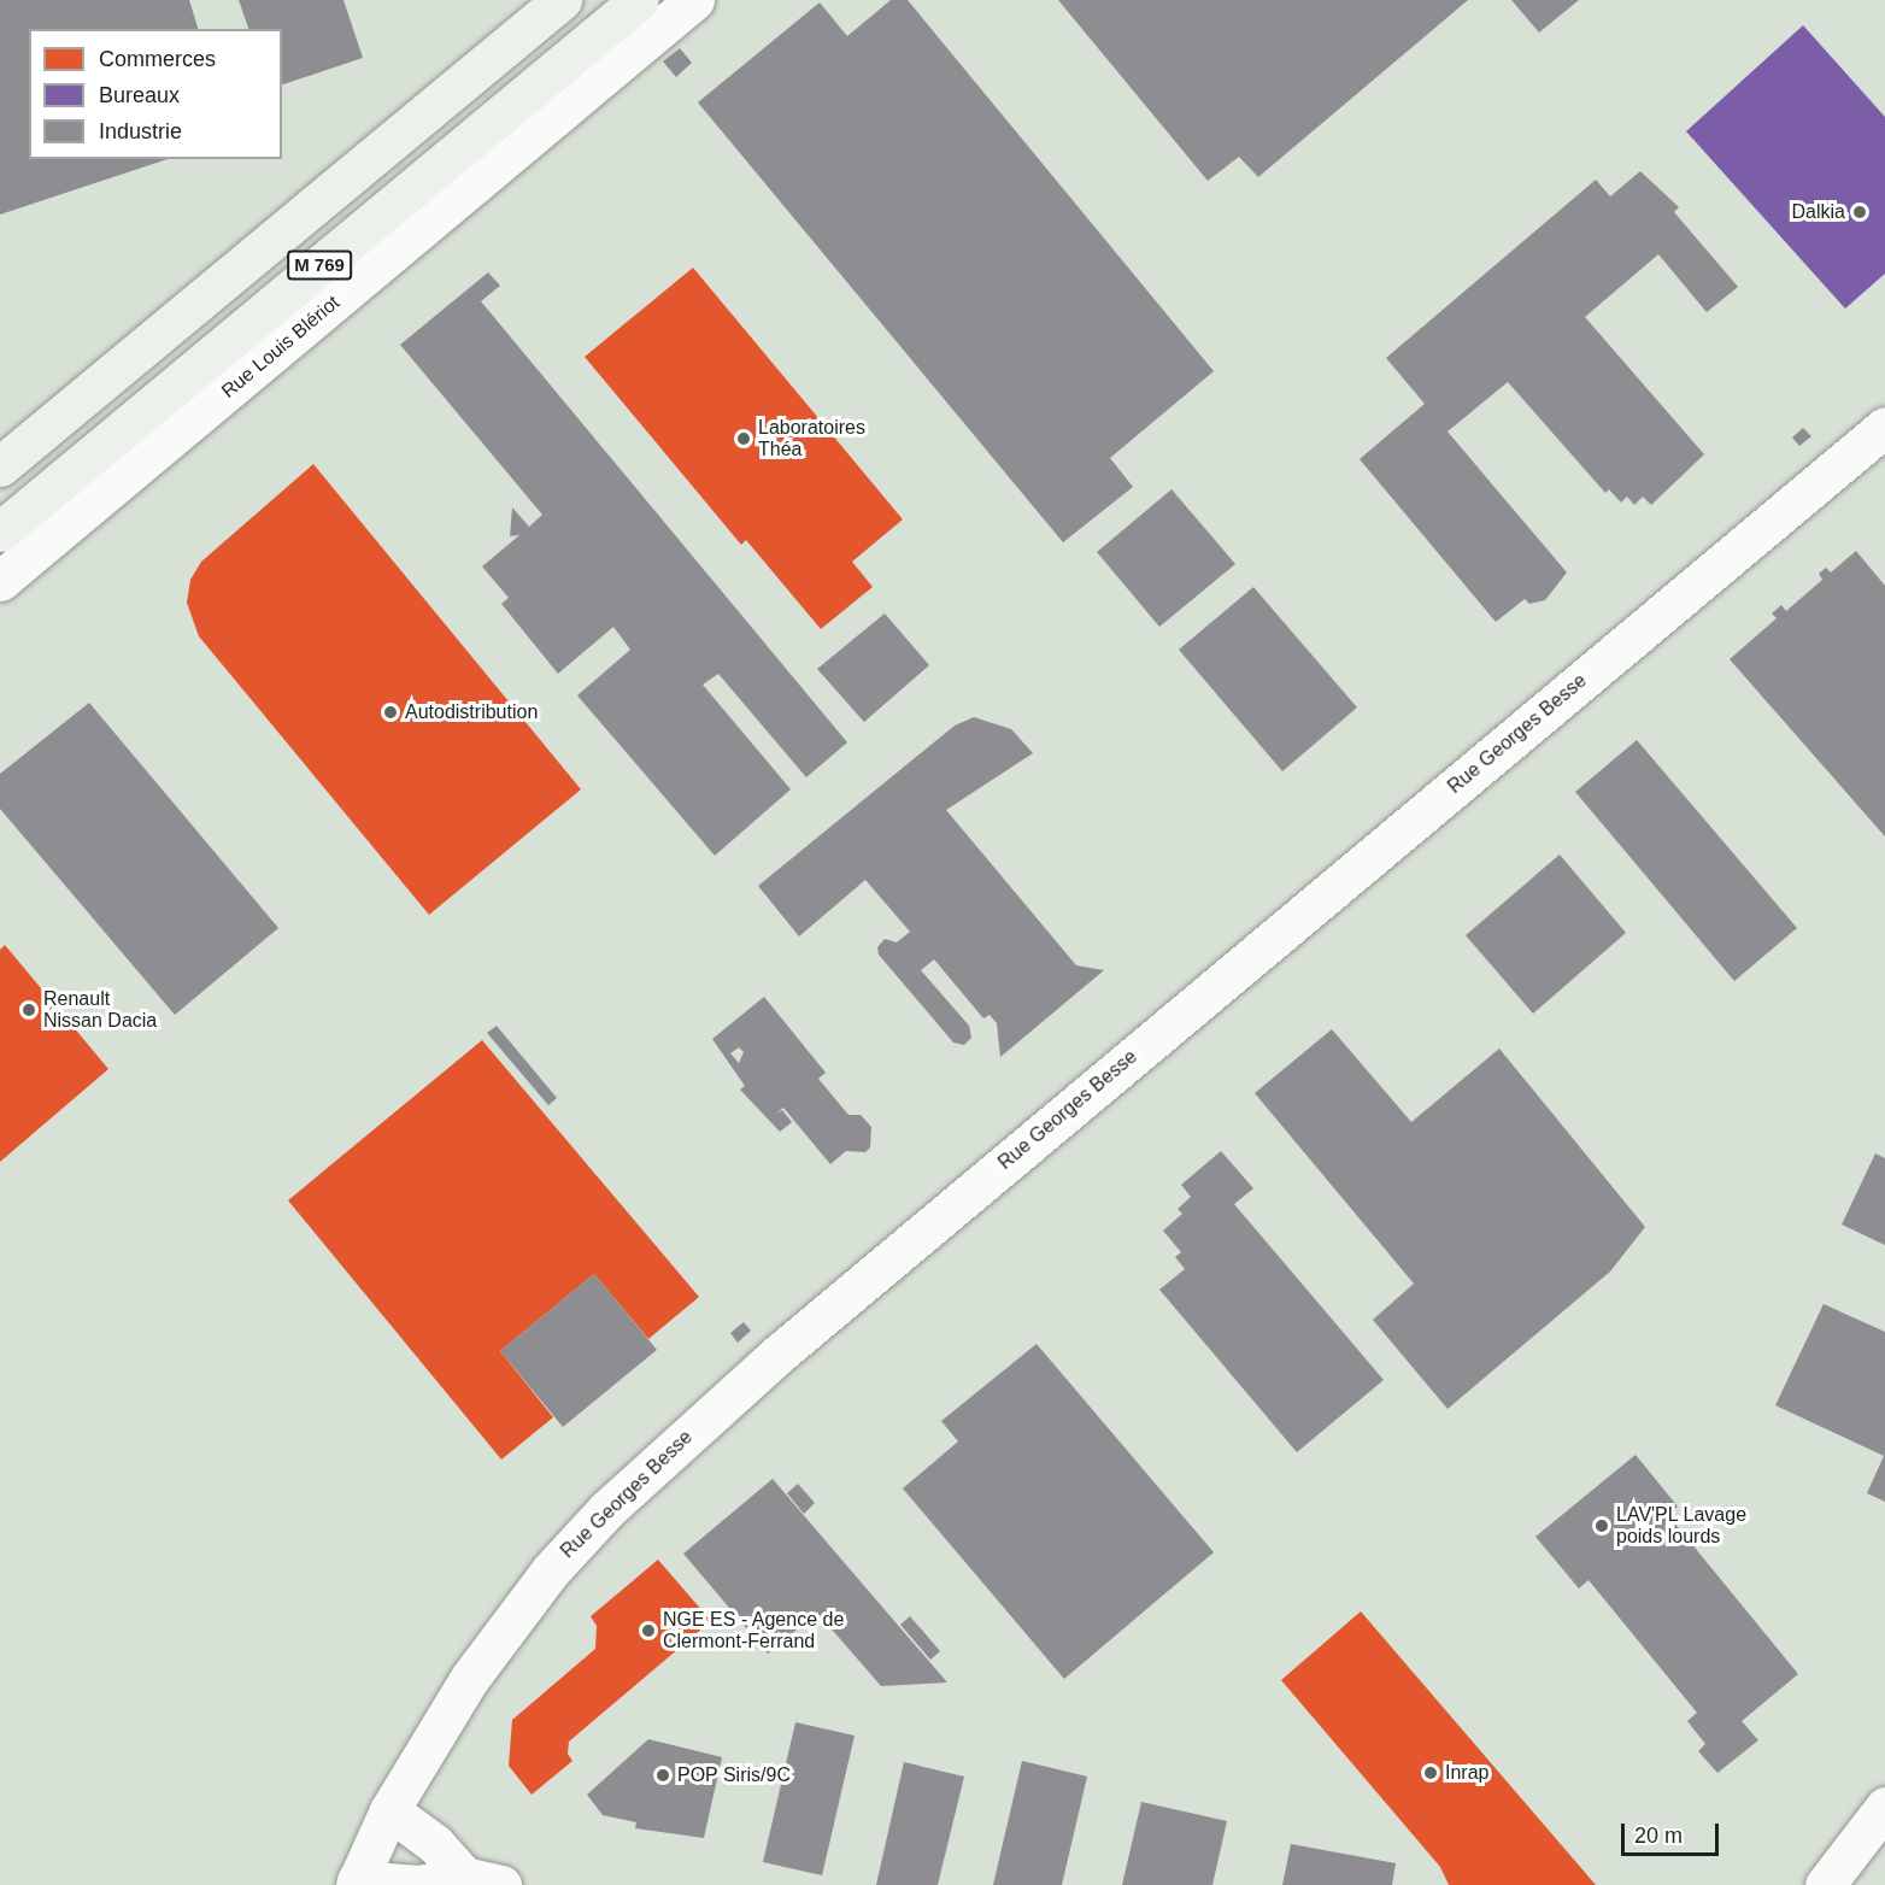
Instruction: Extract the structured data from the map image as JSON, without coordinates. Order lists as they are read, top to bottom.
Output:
{
  "streets": {
    "main road": ["M 769", "Rue Louis Blériot"],
    "street": ["Rue Georges Besse"]
  },
  "places": [
    "Dalkia",
    "Laboratoires Théa",
    "Autodistribution",
    "Renault Nissan Dacia",
    "LAV'PL Lavage poids lourds",
    "NGE ES - Agence de Clermont-Ferrand",
    "Inrap",
    "POP Siris/9C"
  ],
  "legend": ["Commerces", "Bureaux", "Industrie"],
  "scale_bar": "20 m"
}
